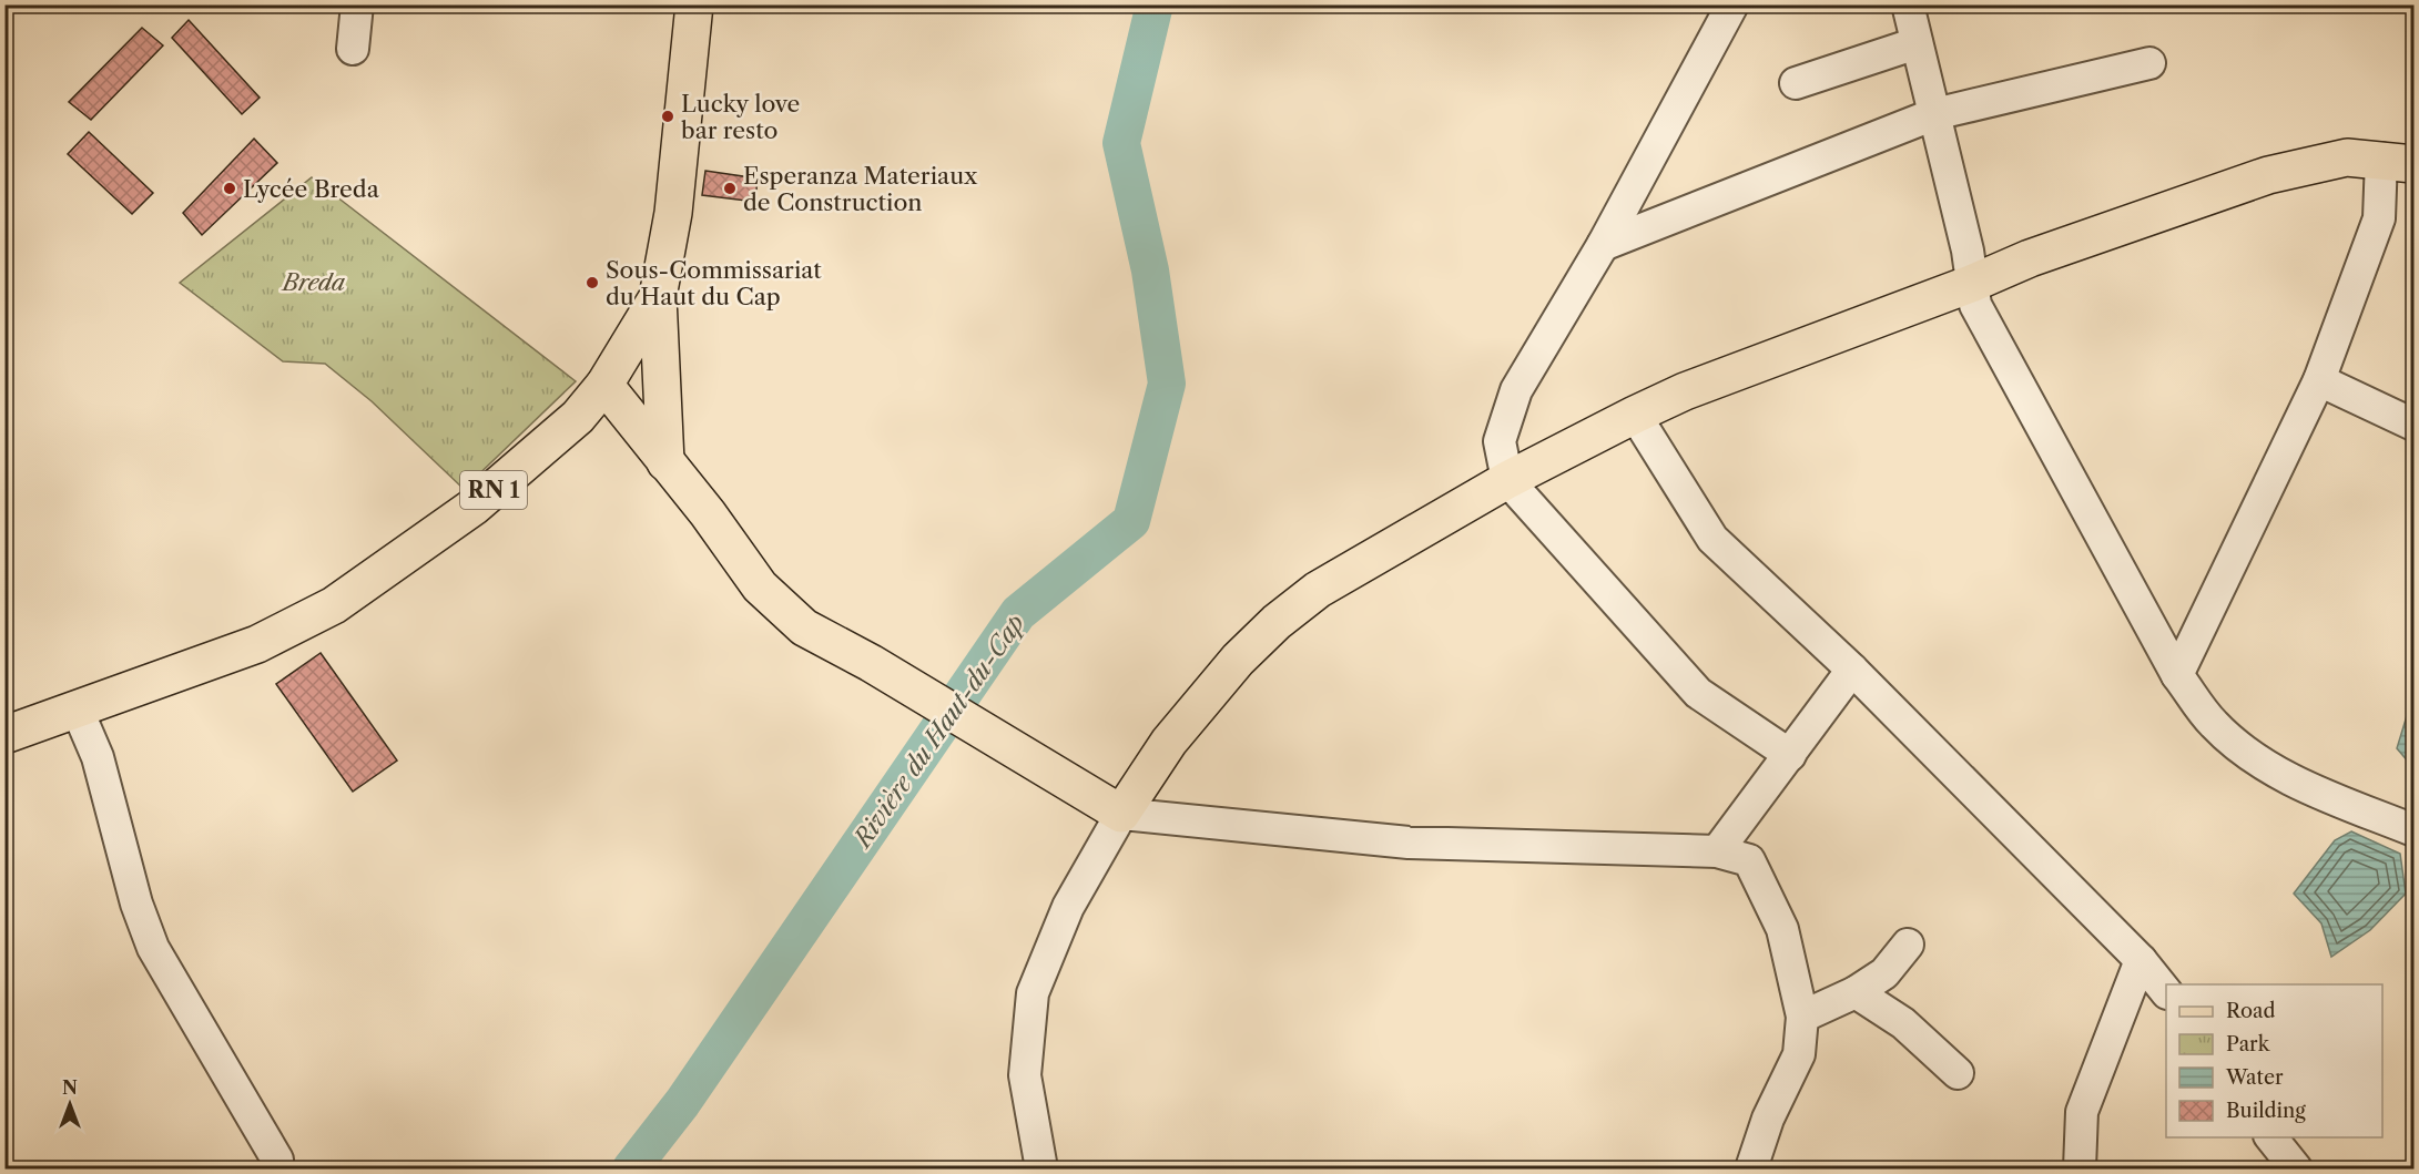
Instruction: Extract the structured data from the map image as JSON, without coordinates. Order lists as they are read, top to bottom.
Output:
{
  "streets": {
    "main road": ["RN 1"]
  },
  "water": ["Rivière du Haut-du-Cap"],
  "parks": ["Breda"],
  "places": [
    "Lucky love bar resto",
    "Lycée Breda",
    "Esperanza Materiaux de Construction",
    "Sous-Commissariat du Haut du Cap"
  ],
  "legend": [
    "Road",
    "Park",
    "Water",
    "Building"
  ],
  "north": "top"
}
